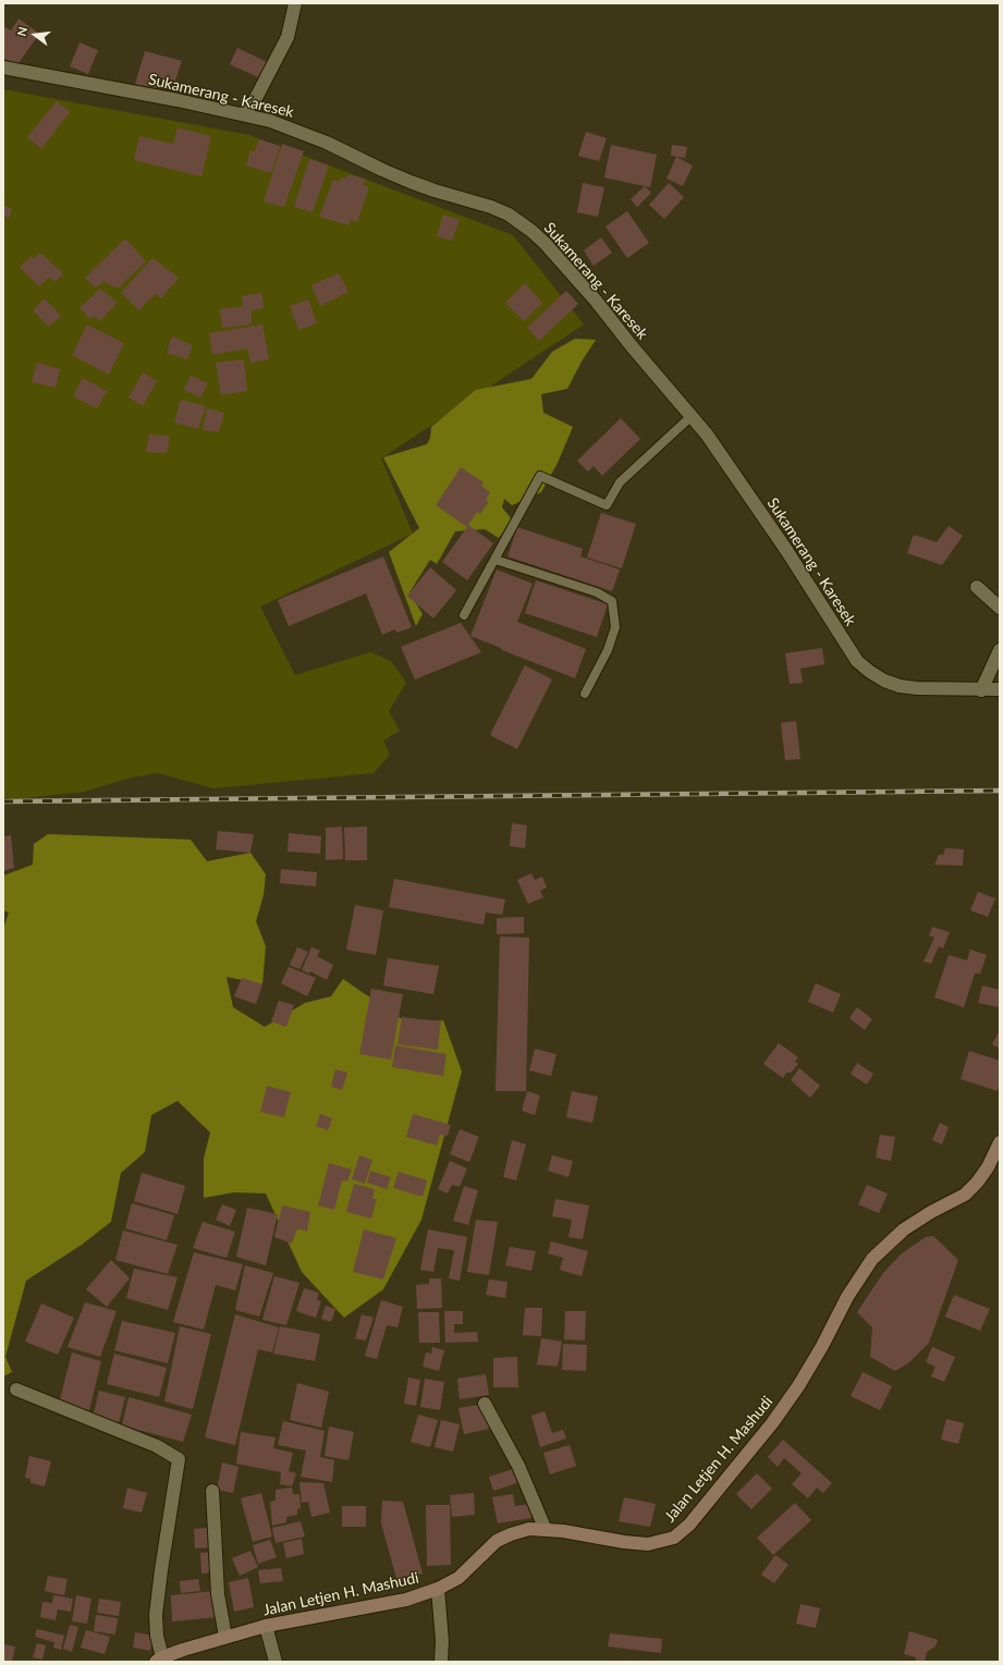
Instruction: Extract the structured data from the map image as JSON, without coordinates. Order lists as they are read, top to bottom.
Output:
{
  "streets": {
    "main road": ["Jalan Letjen H. Mashudi"],
    "street": ["Sukamerang - Karesek"]
  },
  "north": "left"
}
